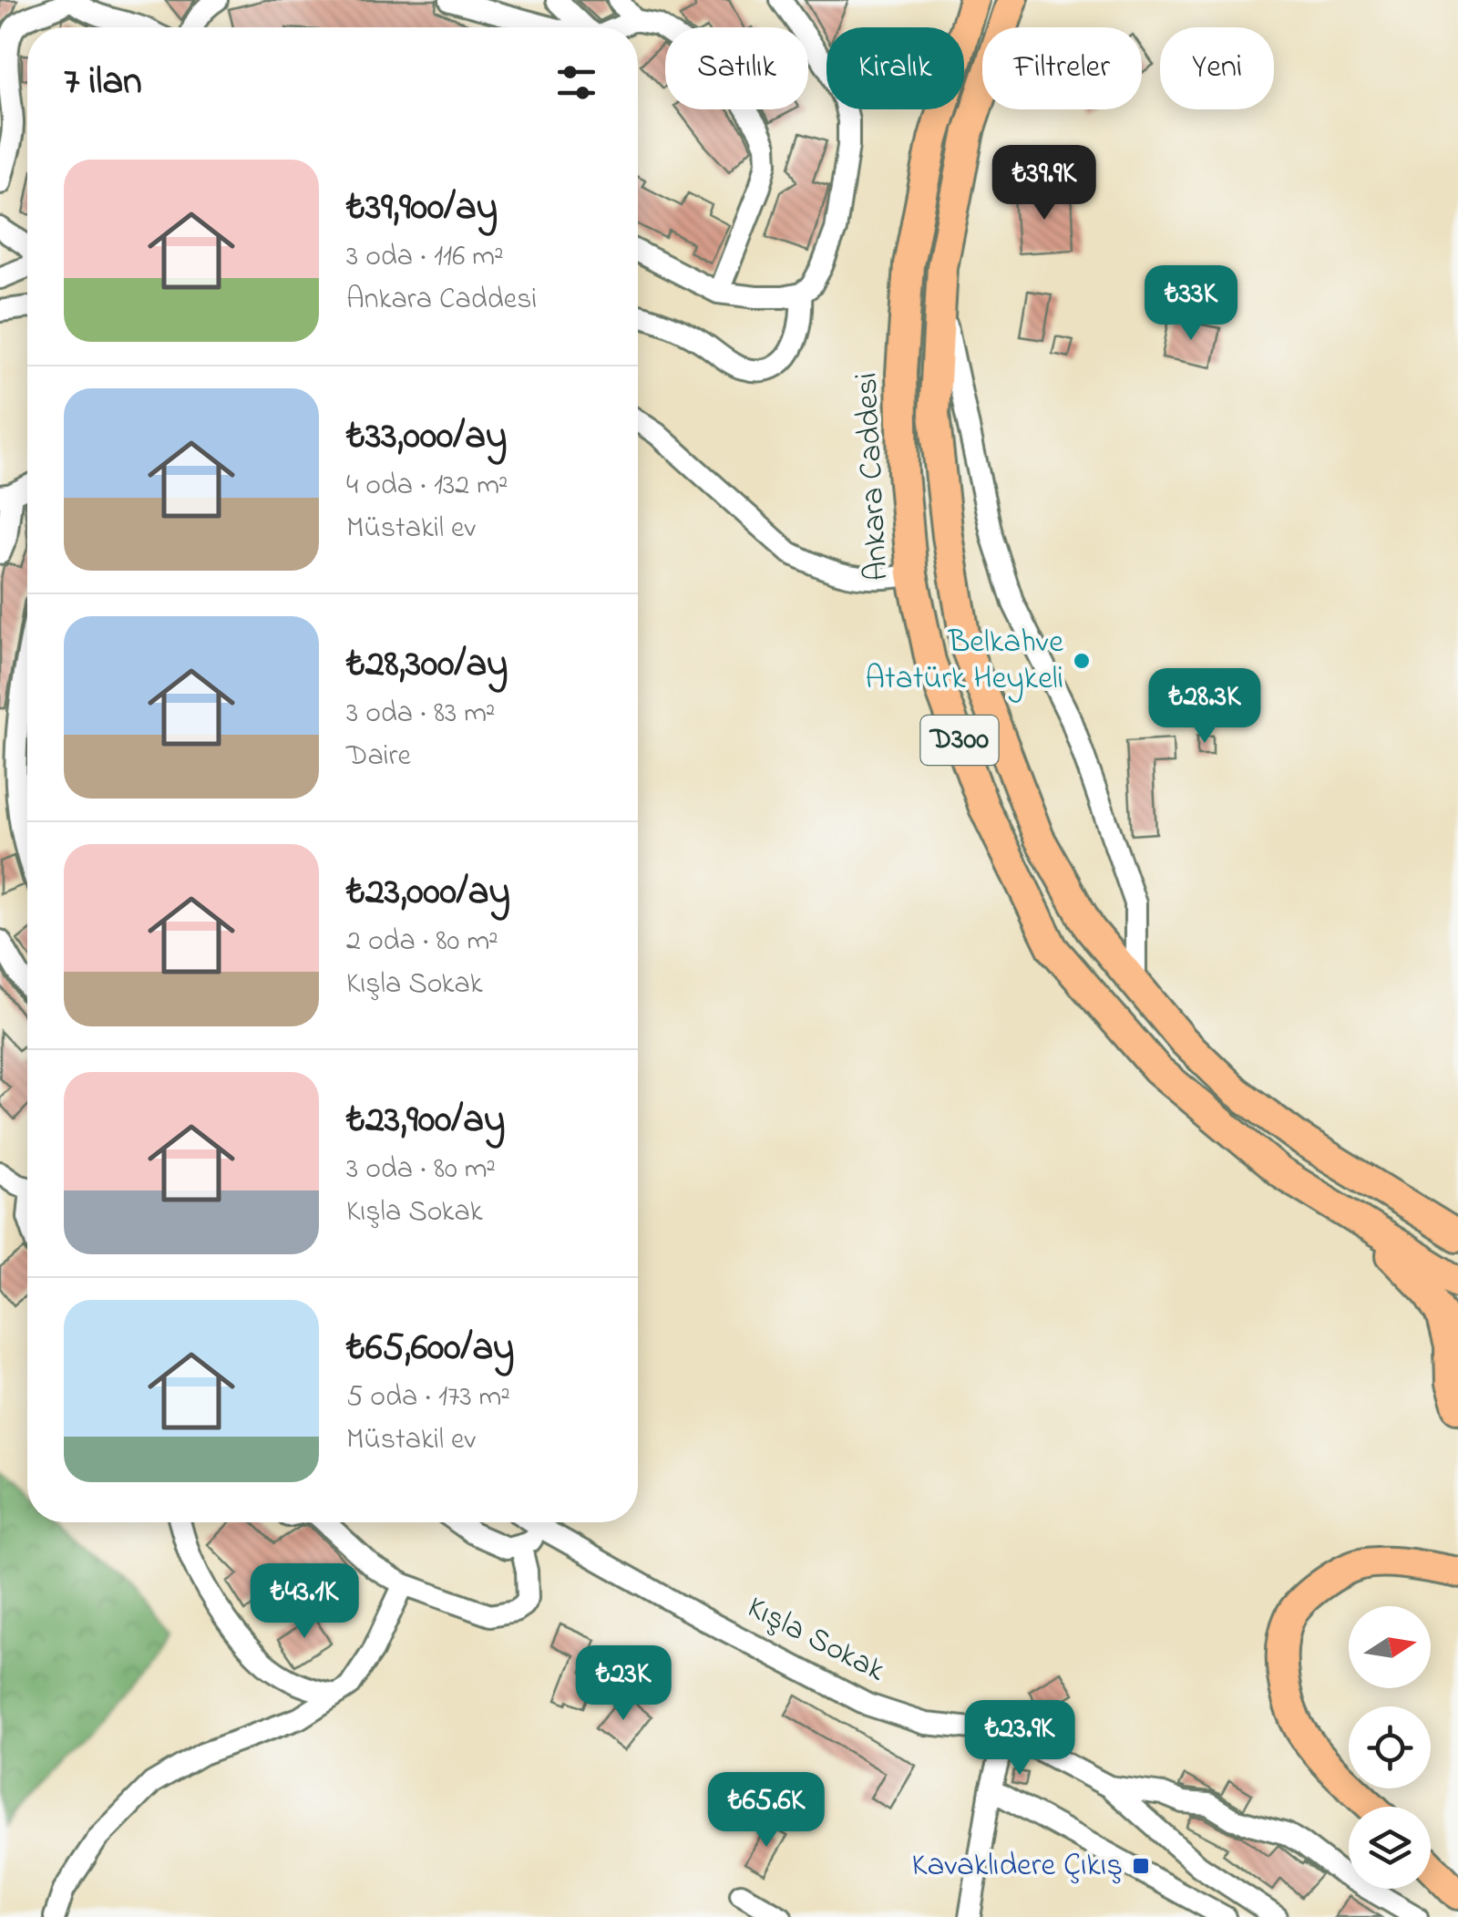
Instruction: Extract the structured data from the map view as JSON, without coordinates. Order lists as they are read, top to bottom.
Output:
{
  "streets": {
    "highway": ["Ankara Caddesi", "D300"],
    "street": ["Kışla Sokak"]
  },
  "places": {
    "other": ["Belkahve Atatürk Heykeli"],
    "transit": ["Kavaklıdere Çıkış"]
  },
  "north": "right",
  "page": {
    "chip": [
      "Satılık",
      "Kiralık",
      "Filtreler",
      "Yeni"
    ],
    "heading": "7 ilan",
    "list": [
      {
        "name": "₺39,900/ay",
        "note": "3 oda · 116 m² · Ankara Caddesi"
      },
      {
        "name": "₺33,000/ay",
        "note": "4 oda · 132 m² · Müstakil ev"
      },
      {
        "name": "₺28,300/ay",
        "note": "3 oda · 83 m² · Daire"
      },
      {
        "name": "₺23,000/ay",
        "note": "2 oda · 80 m² · Kışla Sokak"
      },
      {
        "name": "₺23,900/ay",
        "note": "3 oda · 80 m² · Kışla Sokak"
      },
      {
        "name": "₺65,600/ay",
        "note": "5 oda · 173 m² · Müstakil ev"
      }
    ],
    "price": [
      "₺39.9K",
      "₺33K",
      "₺28.3K",
      "₺43.1K",
      "₺23K",
      "₺23.9K",
      "₺65.6K"
    ]
  }
}
